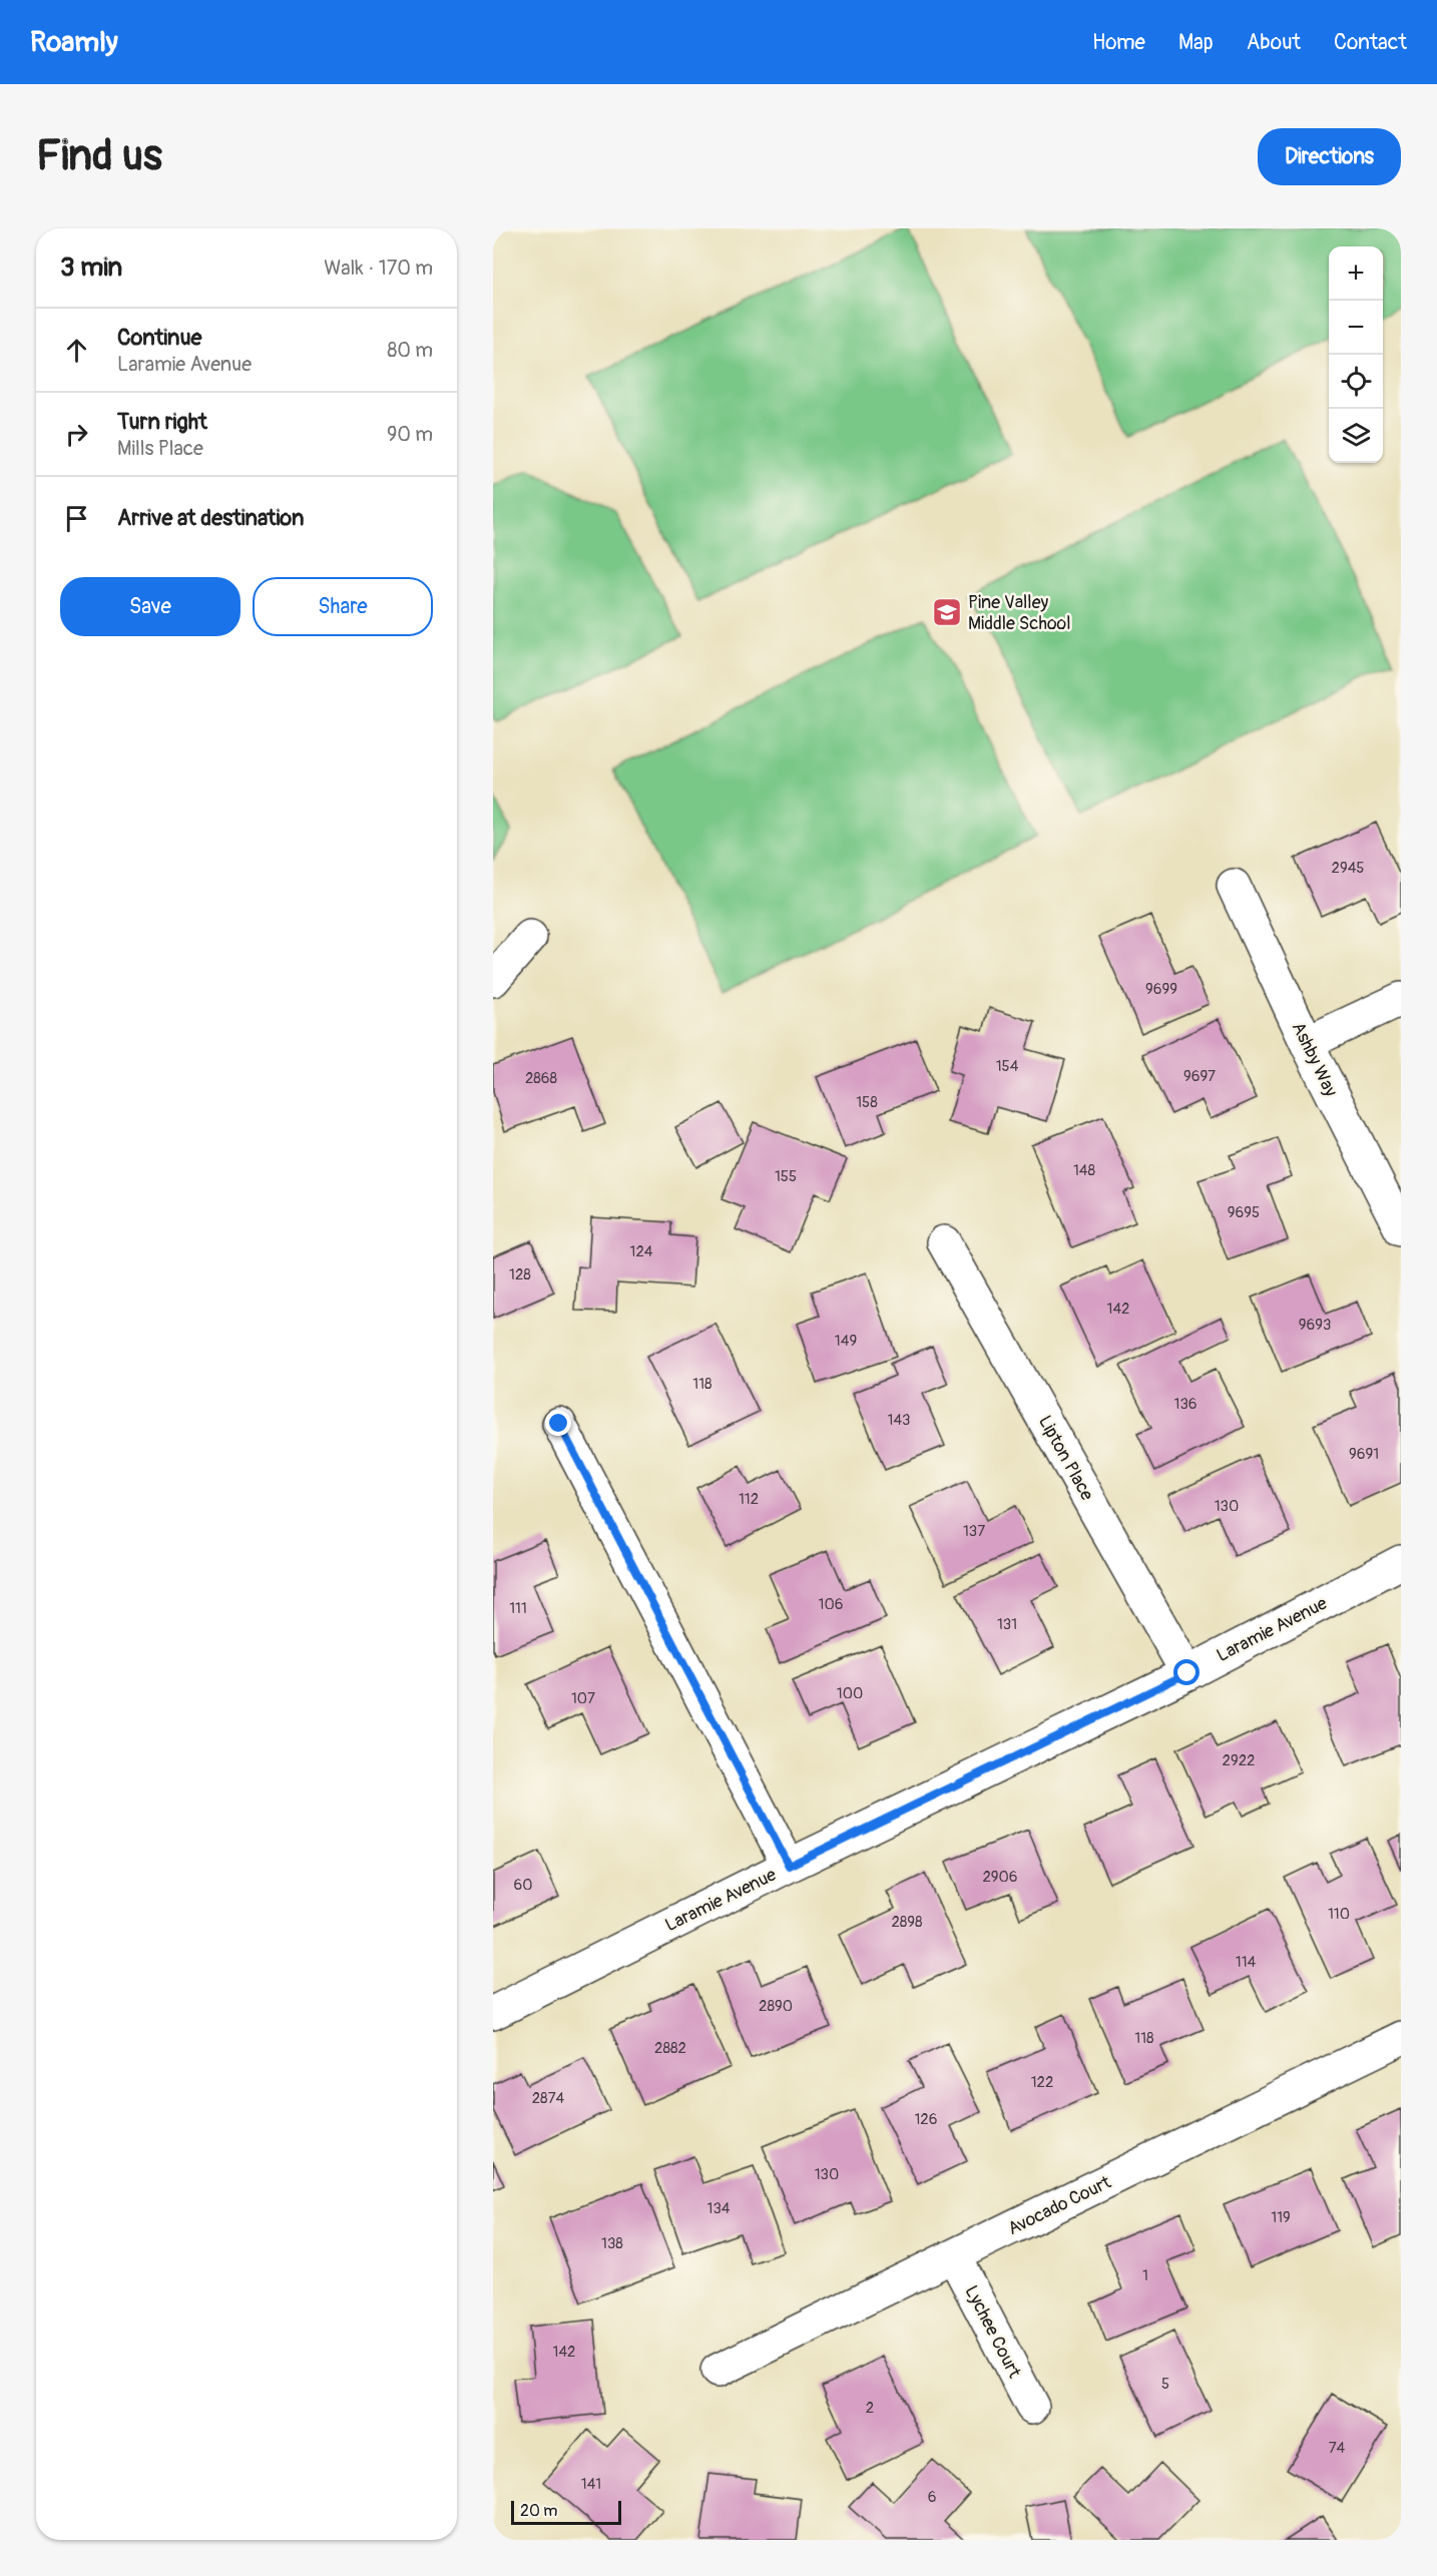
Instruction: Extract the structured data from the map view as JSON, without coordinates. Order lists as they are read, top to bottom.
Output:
{
  "streets": {
    "street": [
      "Ashby Way",
      "Lipton Place",
      "Laramie Avenue",
      "Avocado Court",
      "Lychee Court"
    ]
  },
  "crossings": [
    ["Lipton Place", "Laramie Avenue"],
    ["Avocado Court", "Lychee Court"]
  ],
  "places": {
    "school or university": ["Pine Valley Middle School"]
  },
  "house_numbers": [
    "2945",
    "9699",
    "154",
    "9697",
    "2868",
    "158",
    "148",
    "155",
    "9695",
    "124",
    "128",
    "142",
    "9693",
    "149",
    "118",
    "136",
    "143",
    "9691",
    "112",
    "130",
    "137",
    "106",
    "111",
    "131",
    "100",
    "107",
    "2922",
    "2906",
    "60",
    "110",
    "2898",
    "114",
    "2890",
    "118",
    "2882",
    "122",
    "2874",
    "126",
    "130",
    "134",
    "119",
    "138",
    "1",
    "142",
    "5",
    "2",
    "74",
    "141",
    "6"
  ],
  "scale_bar": "20 m",
  "page": {
    "header": "Roamly",
    "nav": [
      "Home",
      "Map",
      "About",
      "Contact"
    ],
    "buttons": [
      "Directions",
      ["Save", "Share"]
    ],
    "title": "Find us",
    "heading": ["3 min", "Walk · 170 m"],
    "map_buttons": ["+", "−"],
    "list": [
      ["Continue", "Laramie Avenue", "80 m"],
      ["Turn right", "Mills Place", "90 m"],
      "Arrive at destination"
    ],
    "scale": "20 m"
  }
}
